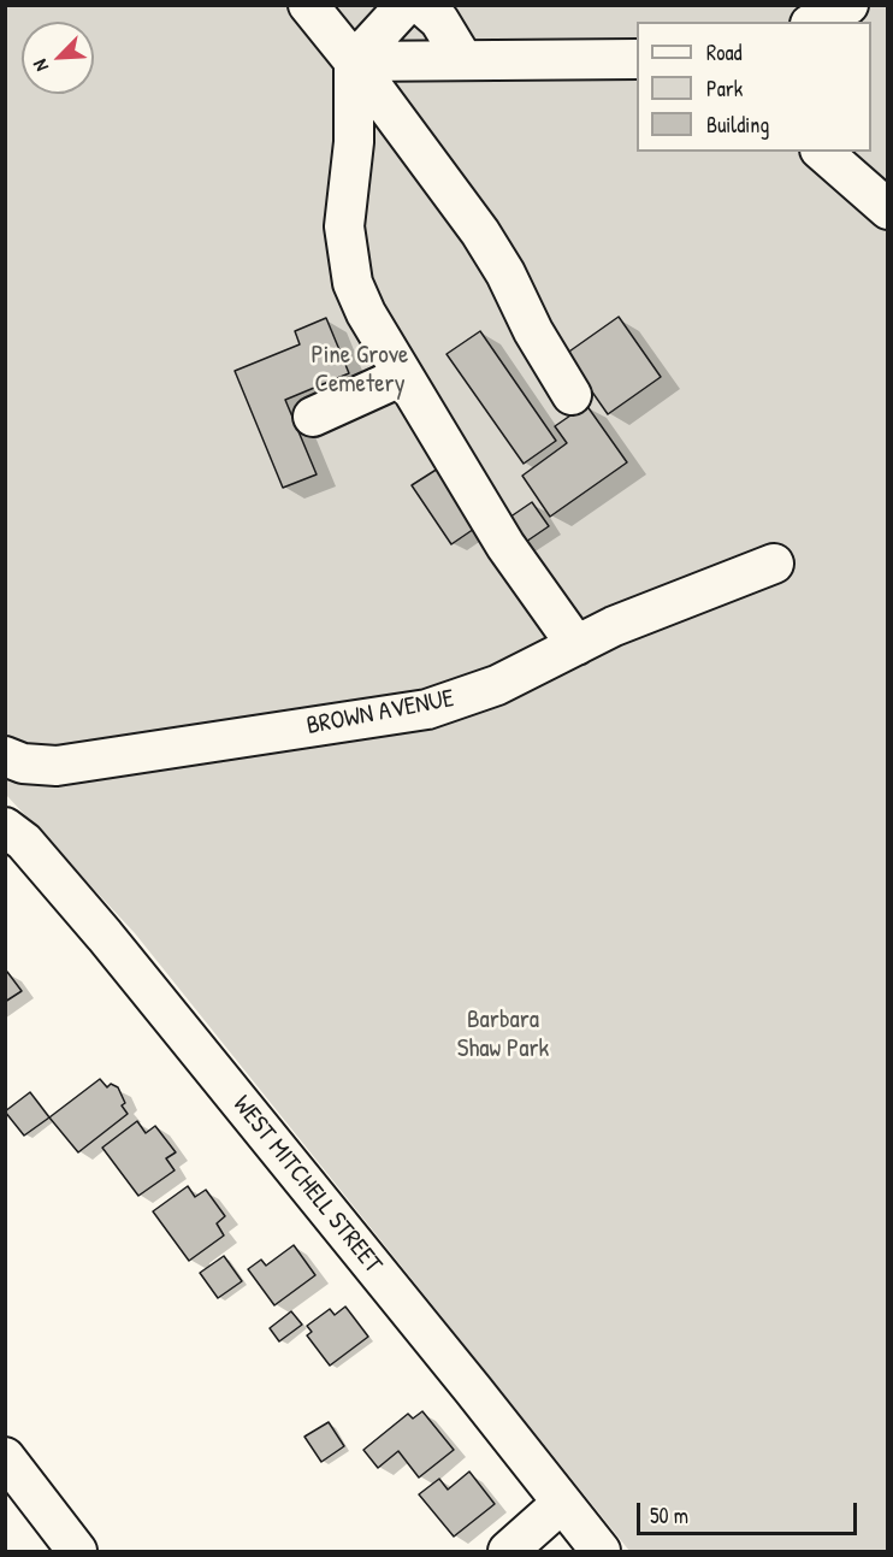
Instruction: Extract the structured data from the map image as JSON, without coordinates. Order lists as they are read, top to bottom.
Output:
{
  "streets": {
    "street": ["BROWN AVENUE", "WEST MITCHELL STREET"]
  },
  "parks": ["Pine Grove Cemetery", "Barbara Shaw Park"],
  "legend": ["Road", "Park", "Building"],
  "scale_bar": "50 m",
  "north": "bottom left"
}
